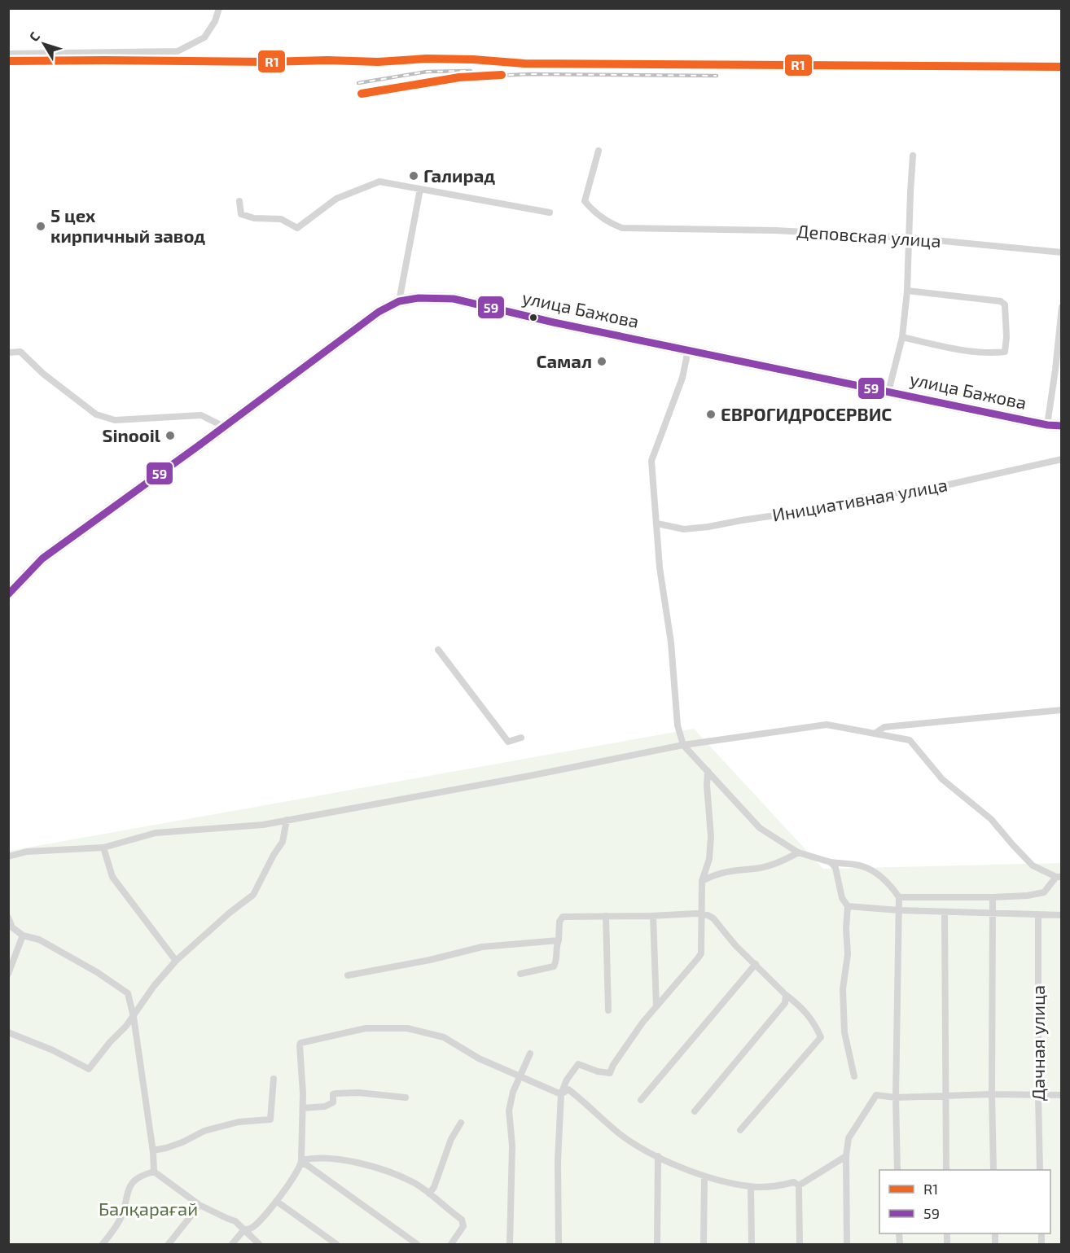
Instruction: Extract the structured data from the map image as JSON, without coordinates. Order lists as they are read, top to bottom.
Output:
{
  "streets": {
    "highway": ["улица Бажова"],
    "street": ["Деповская улица", "Инициативная улица", "Дачная улица"]
  },
  "parks": ["Балқарағай"],
  "places": [
    "Галирад",
    "5 цех кирпичный завод",
    "Самал",
    "ЕВРОГИДРОСЕРВИС",
    "Sinooil"
  ],
  "lines": ["transit line R1", "transit line 59"],
  "legend": ["R1", "59"],
  "north": "top left"
}
